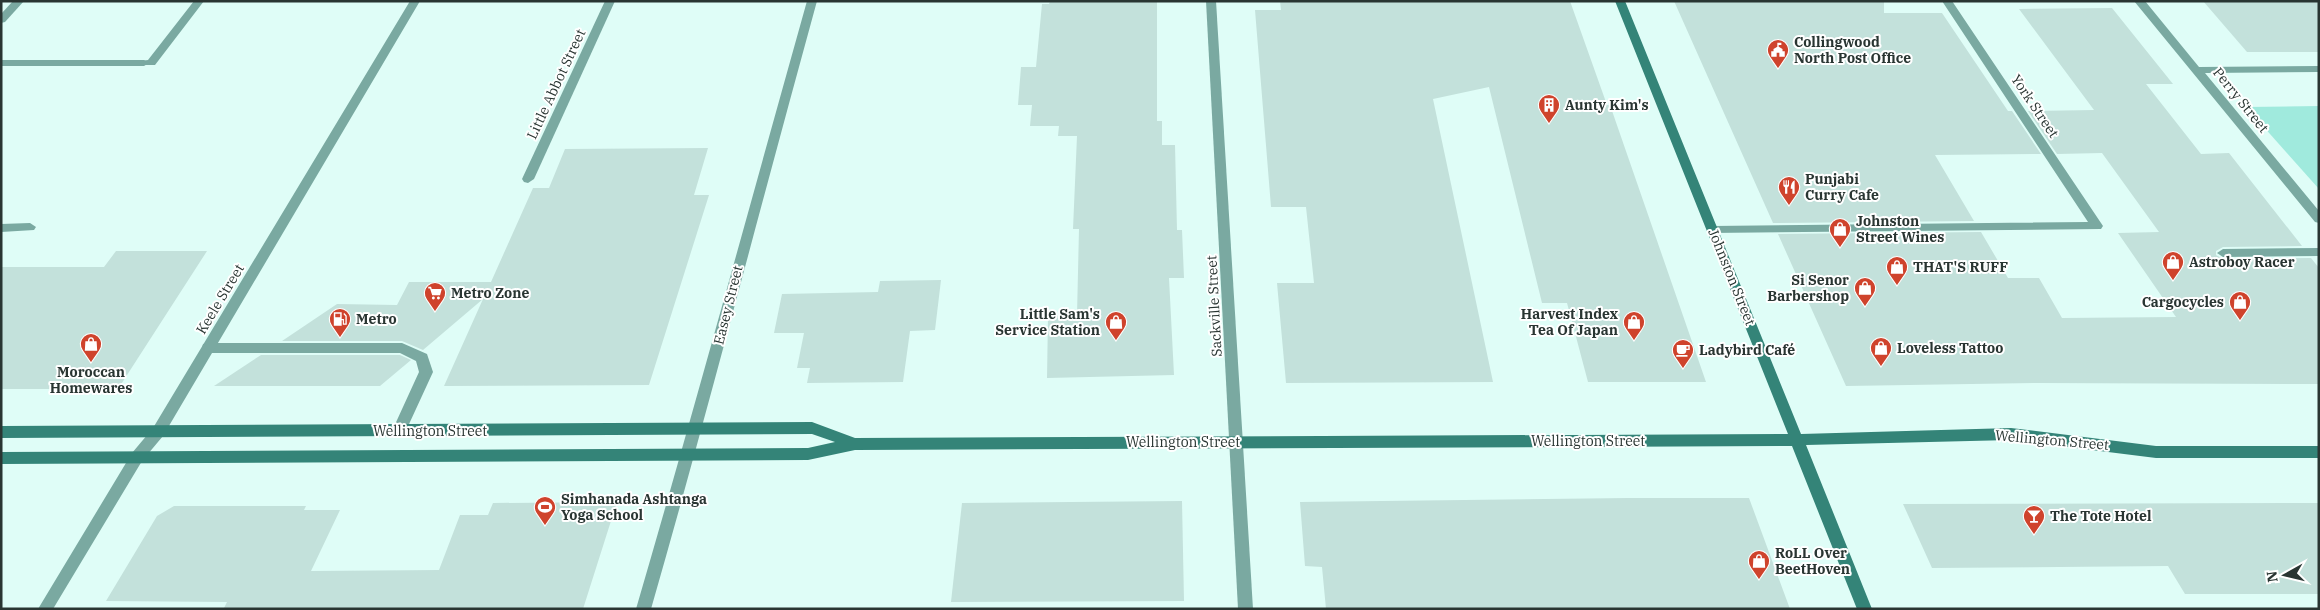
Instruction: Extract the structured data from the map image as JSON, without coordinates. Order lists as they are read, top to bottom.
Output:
{
  "streets": {
    "street": [
      "Little Abbot Street",
      "Perry Street",
      "York Street",
      "Johnston Street",
      "Keele Street",
      "Easey Street",
      "Sackville Street",
      "Wellington Street"
    ]
  },
  "crossings": [
    ["York Street", "Johnston Street"],
    ["Johnston Street", "Wellington Street"],
    ["Keele Street", "Wellington Street"],
    ["Easey Street", "Wellington Street"],
    ["Sackville Street", "Wellington Street"]
  ],
  "places": {
    "public building": ["Collingwood North Post Office"],
    "building": ["Aunty Kim's"],
    "restaurant": ["Punjabi Curry Cafe"],
    "shop": [
      "Johnston Street Wines",
      "Astroboy Racer",
      "THAT'S RUFF",
      "Si Senor Barbershop",
      "Cargocycles",
      "Little Sam's Service Station",
      "Harvest Index Tea Of Japan",
      "Moroccan Homewares",
      "Loveless Tattoo",
      "RoLL Over BeetHoven"
    ],
    "supermarket": ["Metro Zone"],
    "fuel station": ["Metro"],
    "cafe": ["Ladybird Café"],
    "sports": ["Simhanada Ashtanga Yoga School"],
    "bar": ["The Tote Hotel"]
  },
  "north": "left"
}
